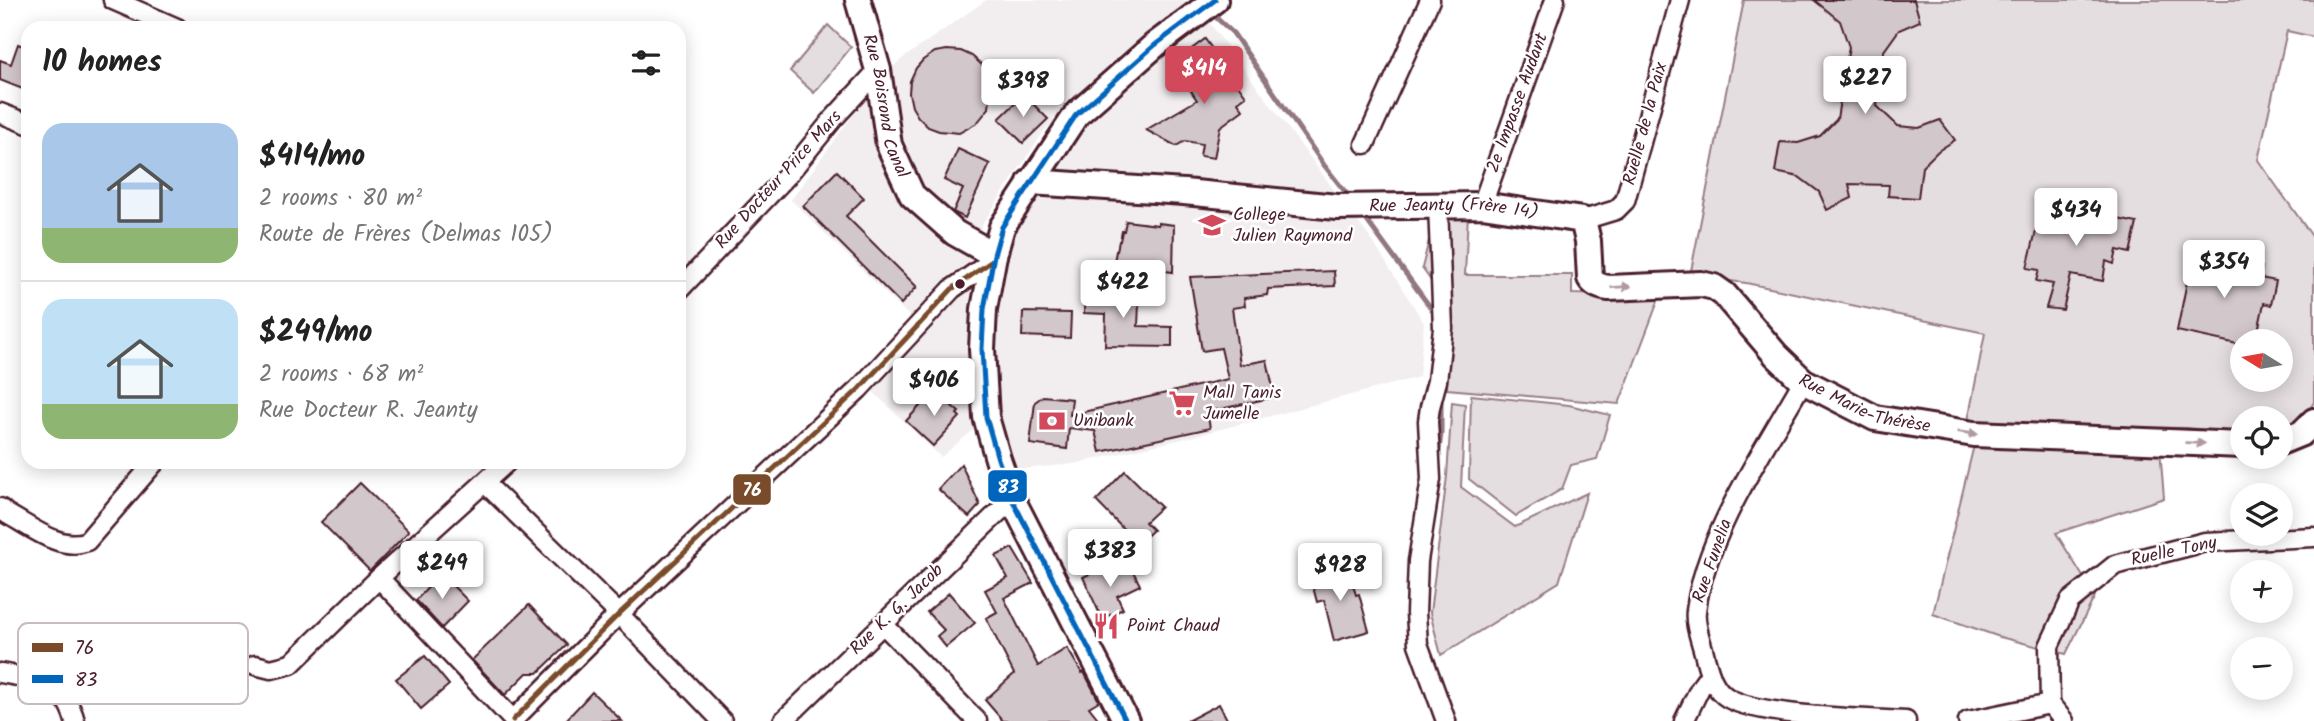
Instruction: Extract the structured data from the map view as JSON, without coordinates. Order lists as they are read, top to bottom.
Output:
{
  "streets": {
    "street": [
      "2e Impasse Audant",
      "Rue Boisrond Canal",
      "Ruelle de la Paix",
      "Rue Docteur Price Mars",
      "Rue Jeanty (Frère 14)",
      "Rue Marie-Thérèse",
      "Ruelle Tony",
      "Rue Funelia",
      "Rue K. G. Jacob"
    ]
  },
  "crossings": [
    ["2e Impasse Audant", "Rue Jeanty (Frère 14)"],
    ["Rue Boisrond Canal", "Rue Docteur Price Mars"],
    ["Ruelle de la Paix", "Rue Jeanty (Frère 14)"],
    ["Ruelle de la Paix", "Rue Marie-Thérèse"],
    ["Rue Jeanty (Frère 14)", "Rue Marie-Thérèse"],
    ["Rue Marie-Thérèse", "Rue Funelia"]
  ],
  "one_way": ["Rue Marie-Thérèse"],
  "places": {
    "school or university": ["College Julien Raymond"],
    "supermarket": ["Mall Tanis Jumelle"],
    "bank": ["Unibank"],
    "restaurant": ["Point Chaud"]
  },
  "lines": ["transit line 83", "transit line 76"],
  "legend": ["76", "83"],
  "north": "left",
  "page": {
    "heading": "10 homes",
    "price": [
      "$414",
      "$227",
      "$398",
      "$434",
      "$354",
      "$422",
      "$406",
      "$383",
      "$249",
      "$928"
    ],
    "list": [
      {
        "name": "$414/mo",
        "note": "2 rooms · 80 m² · Route de Frères (Delmas 105)"
      },
      {
        "name": "$249/mo",
        "note": "2 rooms · 68 m² · Rue Docteur R. Jeanty"
      }
    ],
    "map_buttons": ["+", "−"]
  }
}
